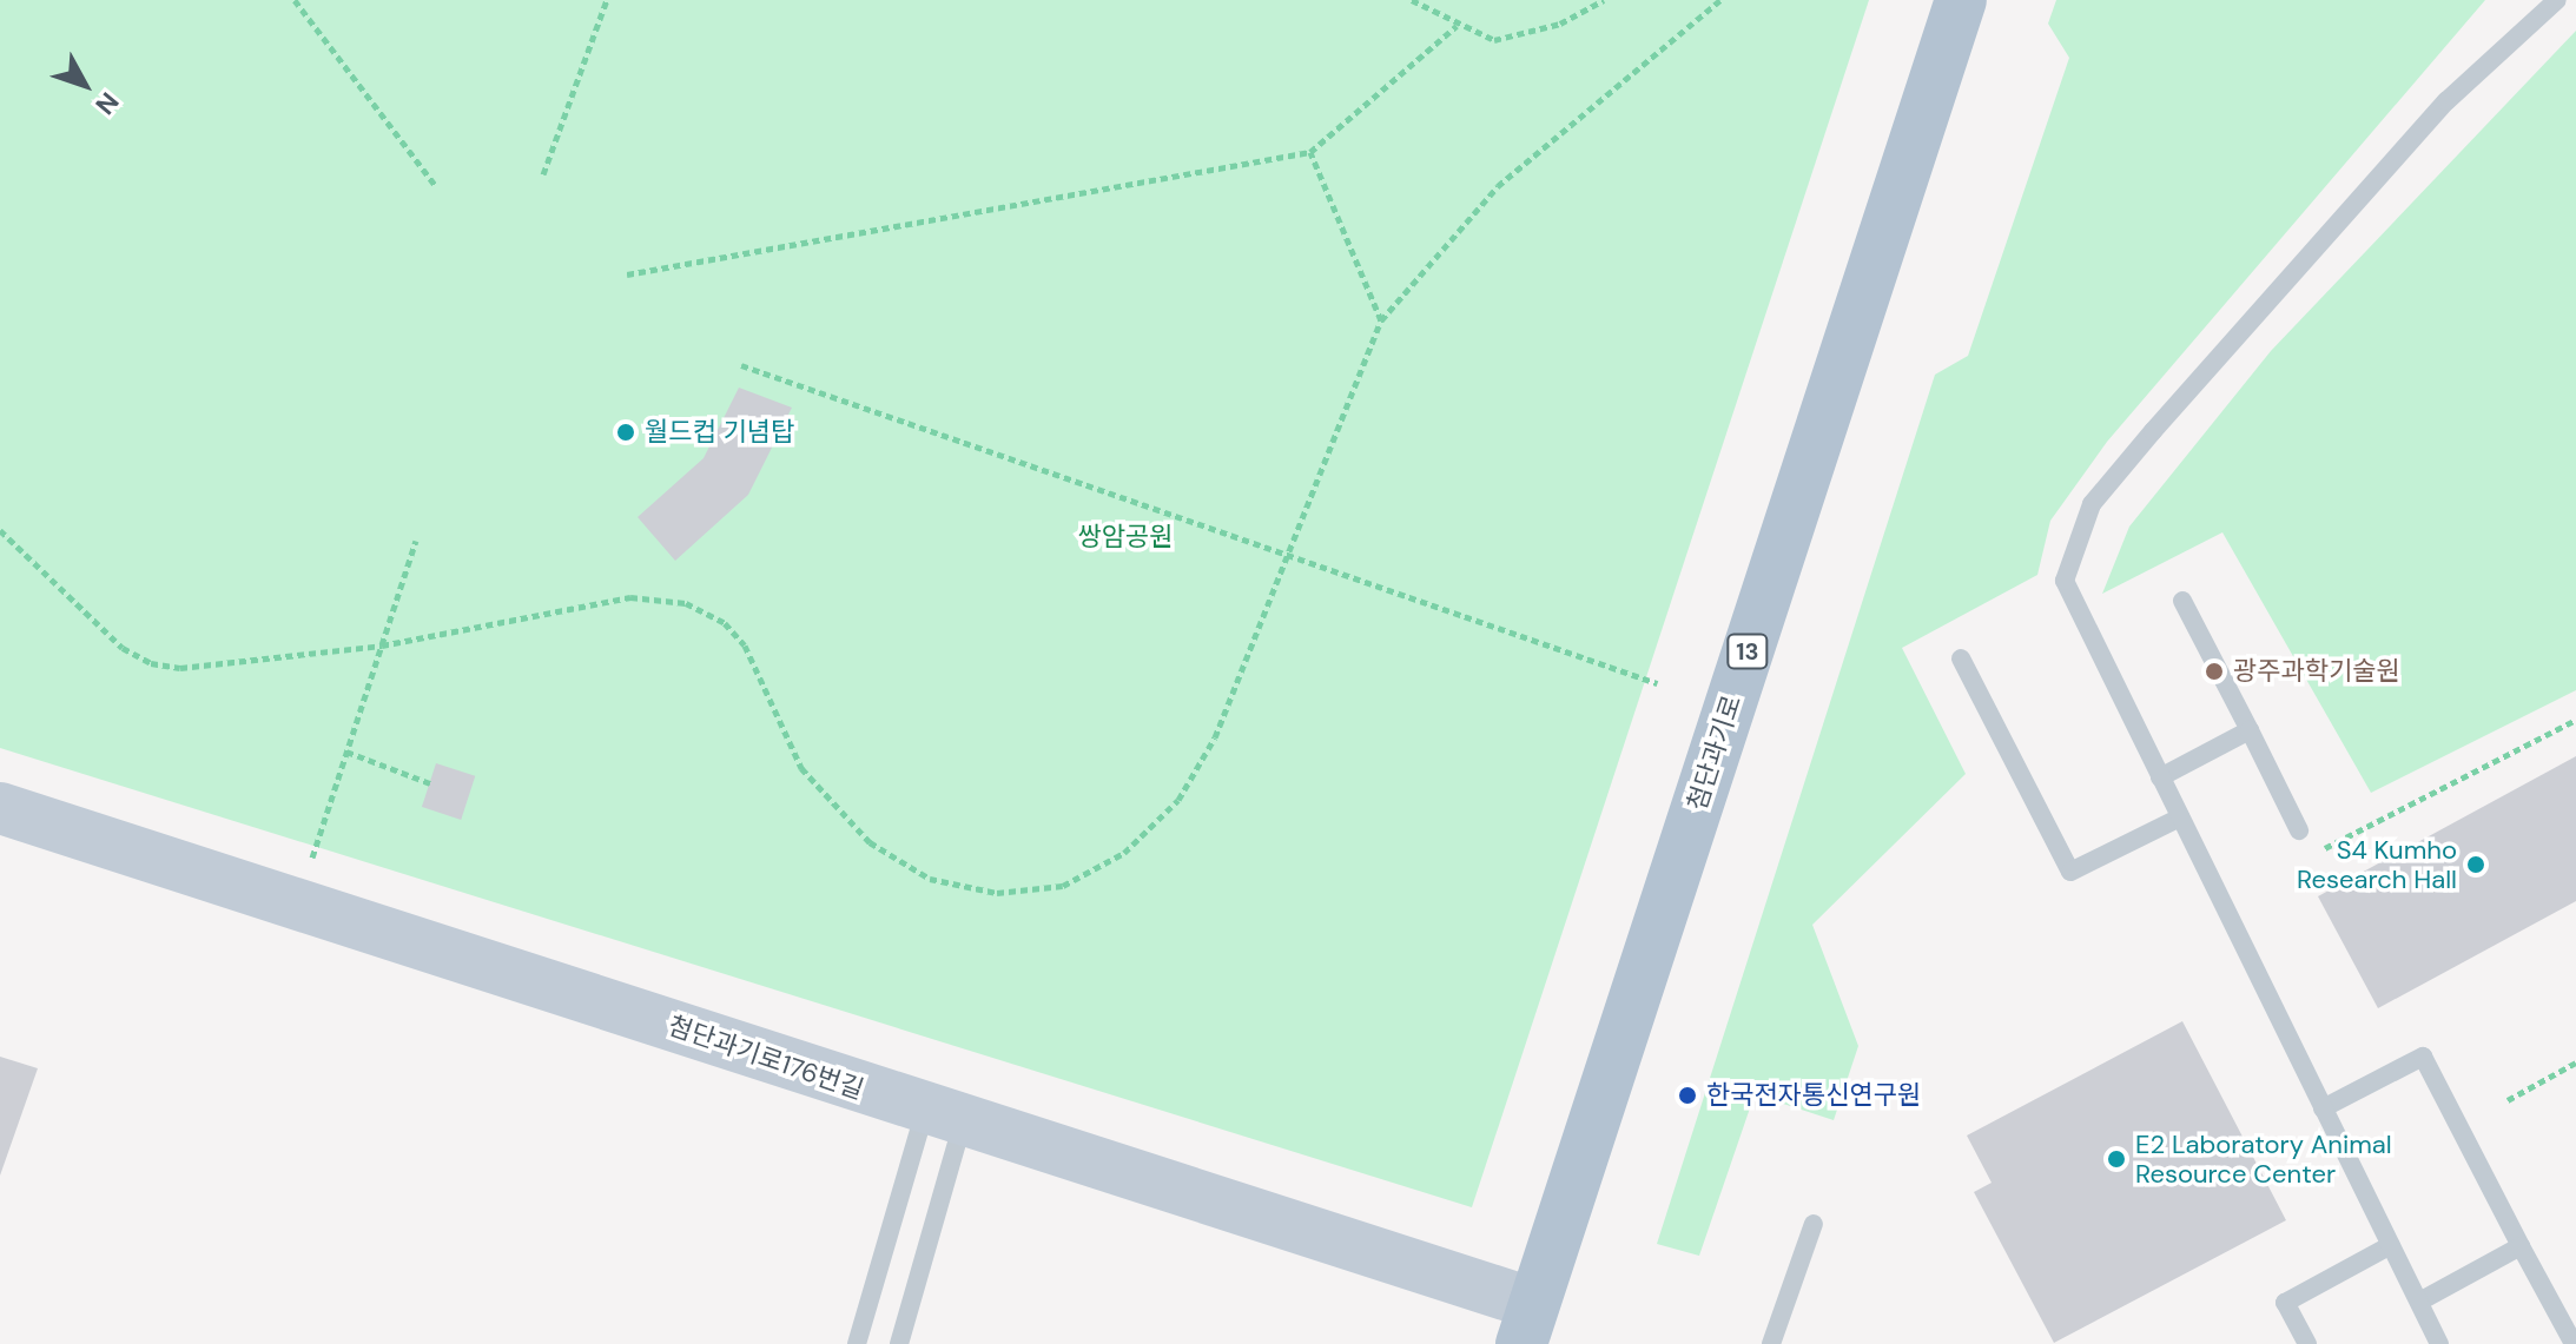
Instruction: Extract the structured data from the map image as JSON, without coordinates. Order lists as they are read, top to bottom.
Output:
{
  "streets": {
    "main road": ["13", "첨단과기로"],
    "street": ["첨단과기로176번길"]
  },
  "crossings": [
    ["첨단과기로", "첨단과기로176번길"]
  ],
  "parks": ["쌍암공원"],
  "places": [
    "월드컵 기념탑",
    "광주과학기술원",
    "S4 Kumho Research Hall",
    "한국전자통신연구원",
    "E2 Laboratory Animal Resource Center"
  ],
  "north": "bottom right"
}
